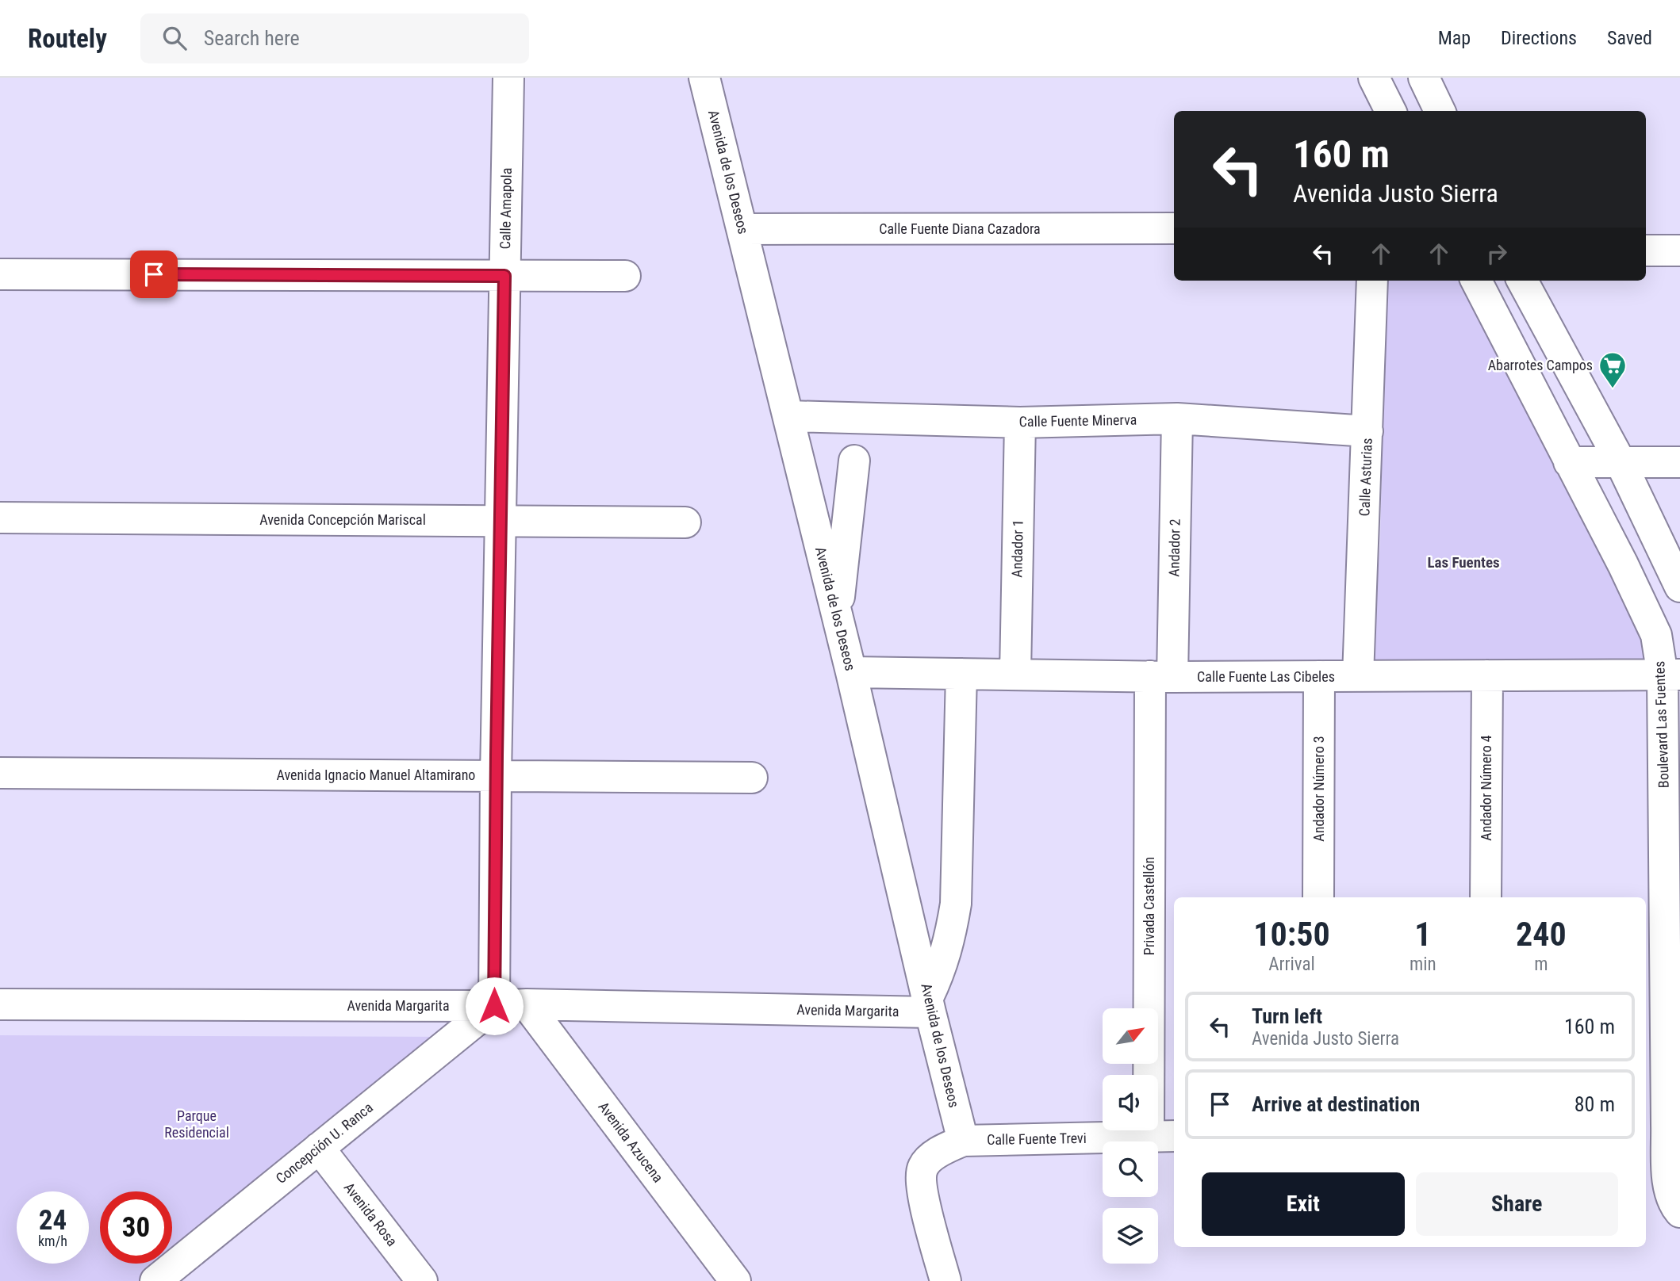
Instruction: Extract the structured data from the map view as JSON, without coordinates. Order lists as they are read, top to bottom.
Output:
{
  "streets": {
    "street": [
      "Avenida de los Deseos",
      "Calle Amapola",
      "Calle Fuente Diana Cazadora",
      "Calle Fuente Minerva",
      "Calle Asturias",
      "Avenida Concepción Mariscal",
      "Andador 2",
      "Andador 1",
      "Calle Fuente Las Cibeles",
      "Boulevard Las Fuentes",
      "Avenida Ignacio Manuel Altamirano",
      "Andador Número 4",
      "Andador Número 3",
      "Privada Castellón",
      "Avenida Margarita",
      "Calle Fuente Trevi",
      "Avenida Azucena",
      "Concepción U. Ranca",
      "Avenida Rosa"
    ]
  },
  "crossings": [
    ["Avenida de los Deseos", "Calle Fuente Diana Cazadora"],
    ["Avenida de los Deseos", "Calle Fuente Minerva"],
    ["Avenida de los Deseos", "Calle Fuente Las Cibeles"],
    ["Avenida de los Deseos", "Avenida Margarita"],
    ["Avenida de los Deseos", "Calle Fuente Trevi"],
    ["Calle Amapola", "Avenida Concepción Mariscal"],
    ["Calle Amapola", "Avenida Ignacio Manuel Altamirano"],
    ["Calle Amapola", "Avenida Margarita"],
    ["Calle Amapola", "Concepción U. Ranca"],
    ["Calle Fuente Minerva", "Calle Asturias"],
    ["Calle Fuente Minerva", "Andador 2"],
    ["Calle Fuente Minerva", "Andador 1"],
    ["Calle Asturias", "Calle Fuente Las Cibeles"],
    ["Andador 2", "Calle Fuente Las Cibeles"],
    ["Andador 2", "Privada Castellón"],
    ["Andador 1", "Calle Fuente Las Cibeles"],
    ["Calle Fuente Las Cibeles", "Boulevard Las Fuentes"],
    ["Calle Fuente Las Cibeles", "Andador Número 4"],
    ["Calle Fuente Las Cibeles", "Andador Número 3"],
    ["Calle Fuente Las Cibeles", "Privada Castellón"],
    ["Privada Castellón", "Calle Fuente Trevi"],
    ["Avenida Margarita", "Avenida Azucena"],
    ["Avenida Margarita", "Concepción U. Ranca"],
    ["Concepción U. Ranca", "Avenida Rosa"]
  ],
  "districts": ["Las Fuentes"],
  "parks": ["Parque Residencial"],
  "places": {
    "supermarket": ["Abarrotes Campos"]
  },
  "north": "top right",
  "page": {
    "header": "Routely",
    "search": "Search here",
    "nav": ["Map", "Directions", "Saved"],
    "turn": ["160 m", "Avenida Justo Sierra"],
    "eta": [
      "10:50",
      "Arrival",
      "1",
      "min",
      "240",
      "m"
    ],
    "list": [
      {
        "name": "Turn left",
        "note": "Avenida Justo Sierra",
        "value": "160 m"
      },
      {
        "name": "Arrive at destination",
        "value": "80 m"
      }
    ],
    "buttons": ["Exit", "Share"],
    "speed": "24 km/h",
    "limit": "30"
  }
}
